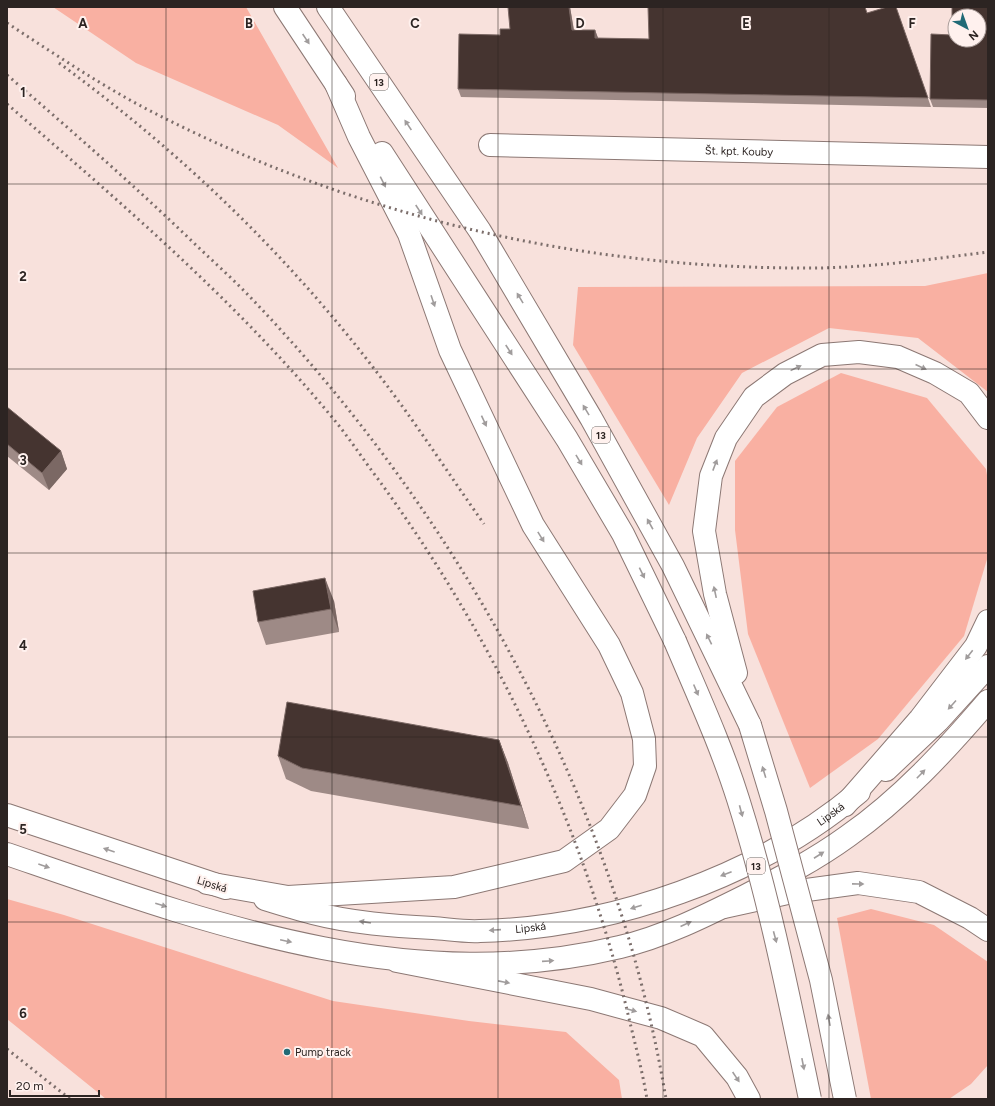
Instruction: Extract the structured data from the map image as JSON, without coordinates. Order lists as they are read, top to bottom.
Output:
{
  "streets": {
    "main road": ["13", "Št. kpt. Kouby", "Lipská"]
  },
  "places": ["Pump track"],
  "scale_bar": "20 m",
  "north": "bottom right",
  "grid": {
    "columns": [
      "A",
      "B",
      "C",
      "D",
      "E",
      "F"
    ],
    "rows": [
      "1",
      "2",
      "3",
      "4",
      "5",
      "6"
    ]
  }
}
